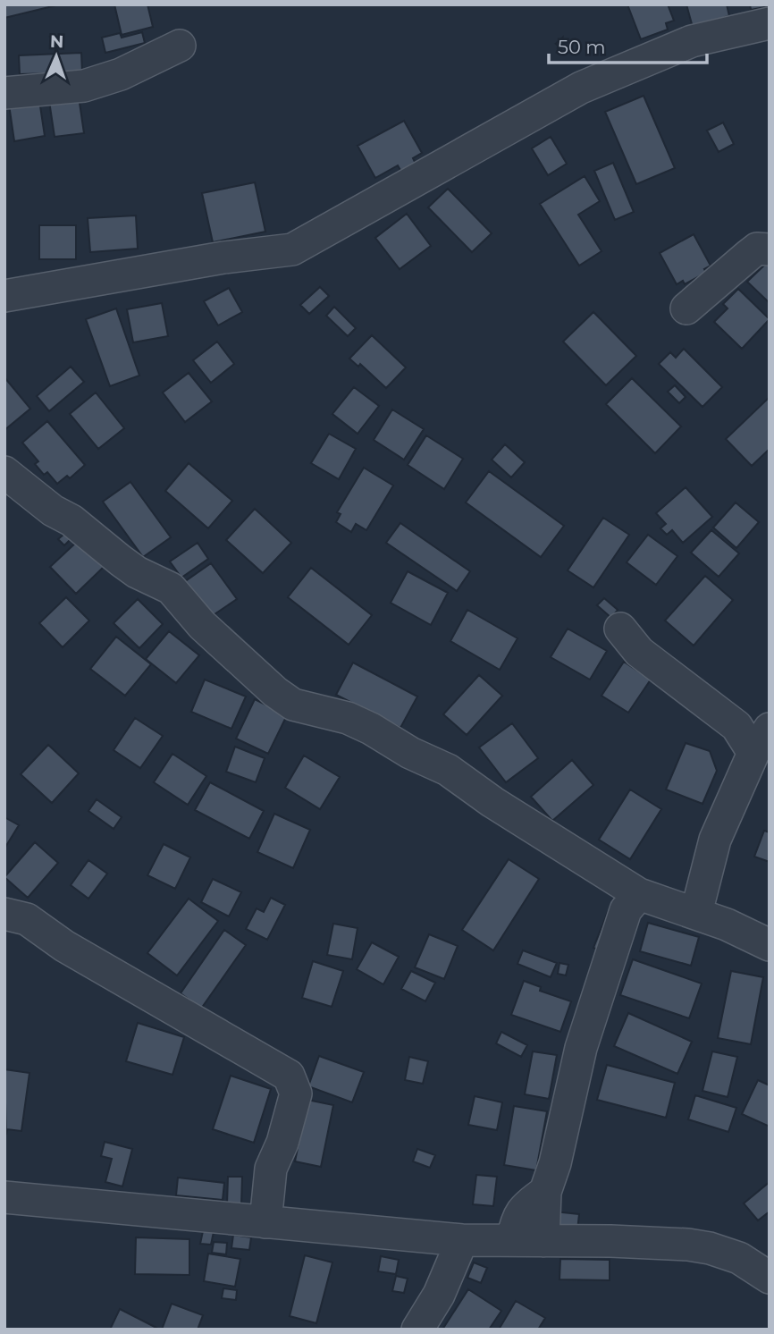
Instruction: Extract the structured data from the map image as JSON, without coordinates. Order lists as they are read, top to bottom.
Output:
{
  "scale_bar": "50 m",
  "north": "top"
}
